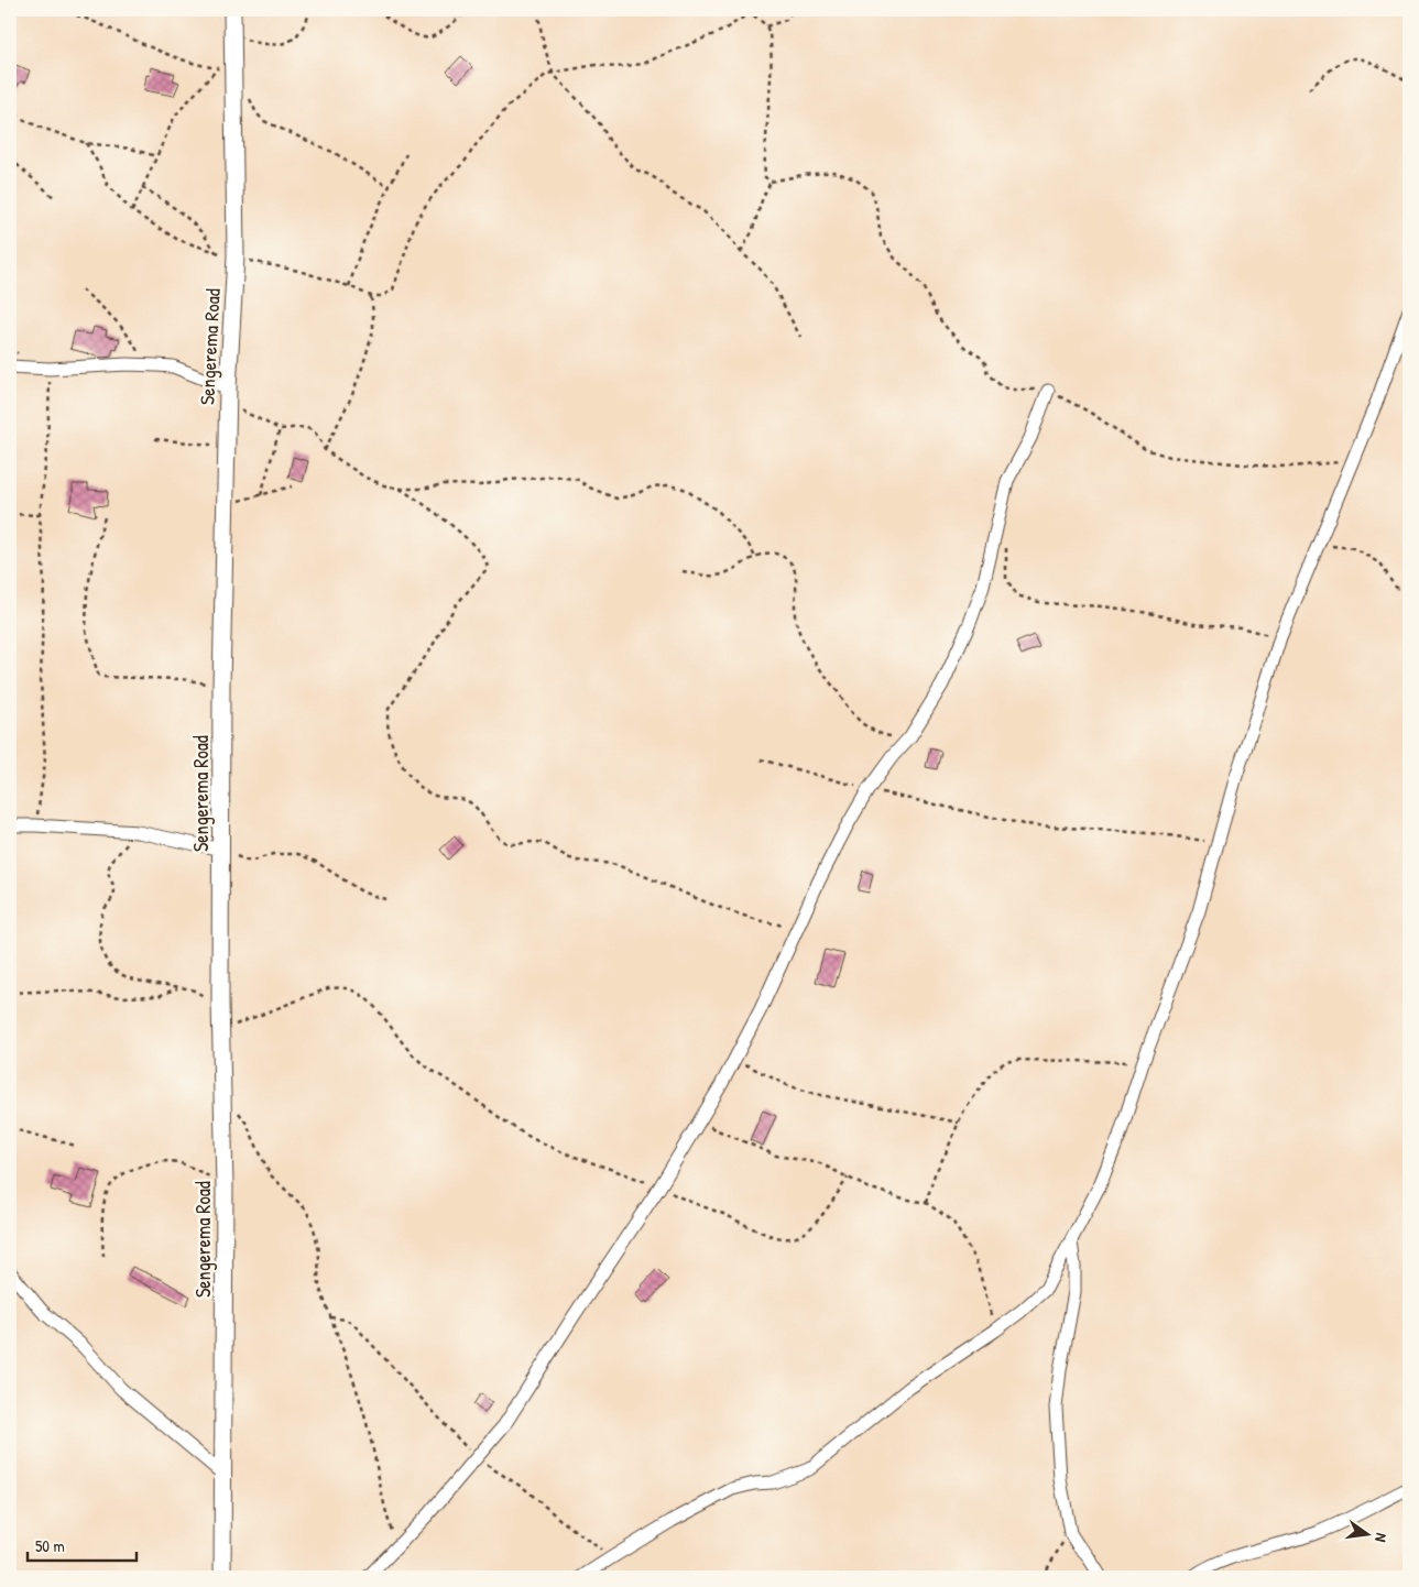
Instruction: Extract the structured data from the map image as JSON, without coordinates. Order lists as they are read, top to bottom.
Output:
{
  "streets": {
    "main road": ["Sengerema Road"]
  },
  "scale_bar": "50 m",
  "north": "right"
}
